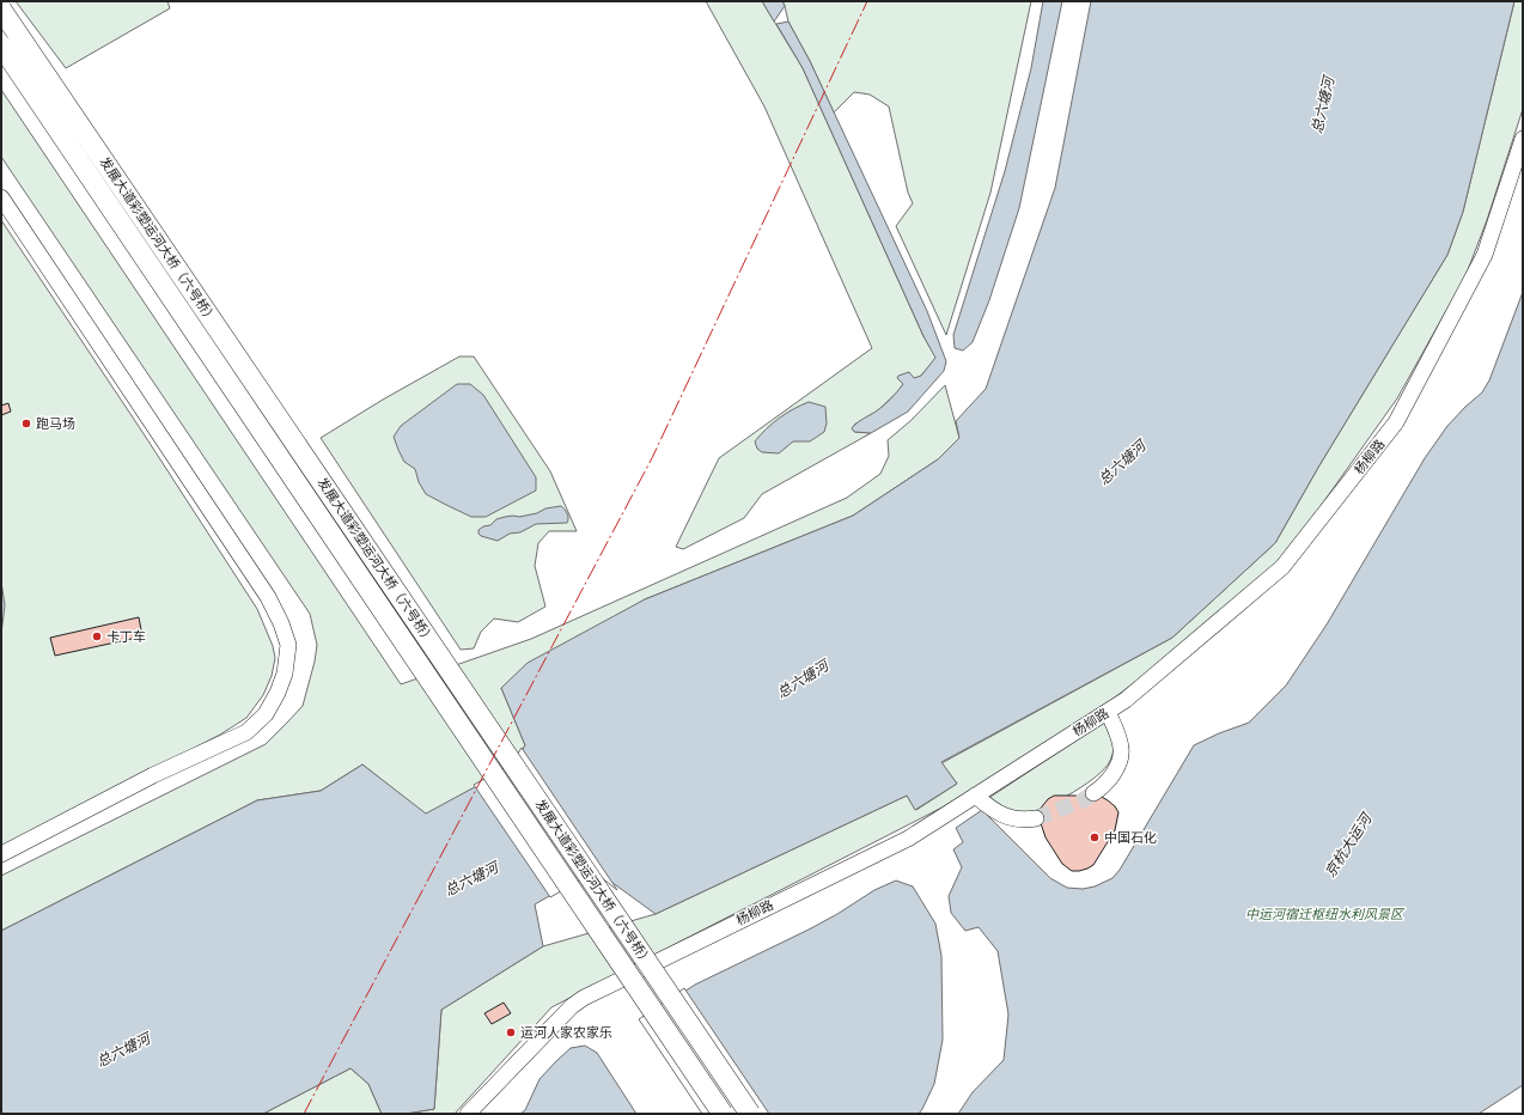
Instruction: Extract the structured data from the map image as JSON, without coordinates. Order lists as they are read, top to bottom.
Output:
{
  "streets": {
    "main road": ["发展大道彩塑运河大桥（六号桥）"],
    "street": ["杨柳路"]
  },
  "water": ["总六塘河", "京杭大运河"],
  "parks": ["中运河宿迁枢纽水利风景区"],
  "places": [
    "跑马场",
    "卡丁车",
    "中国石化",
    "运河人家农家乐"
  ]
}
